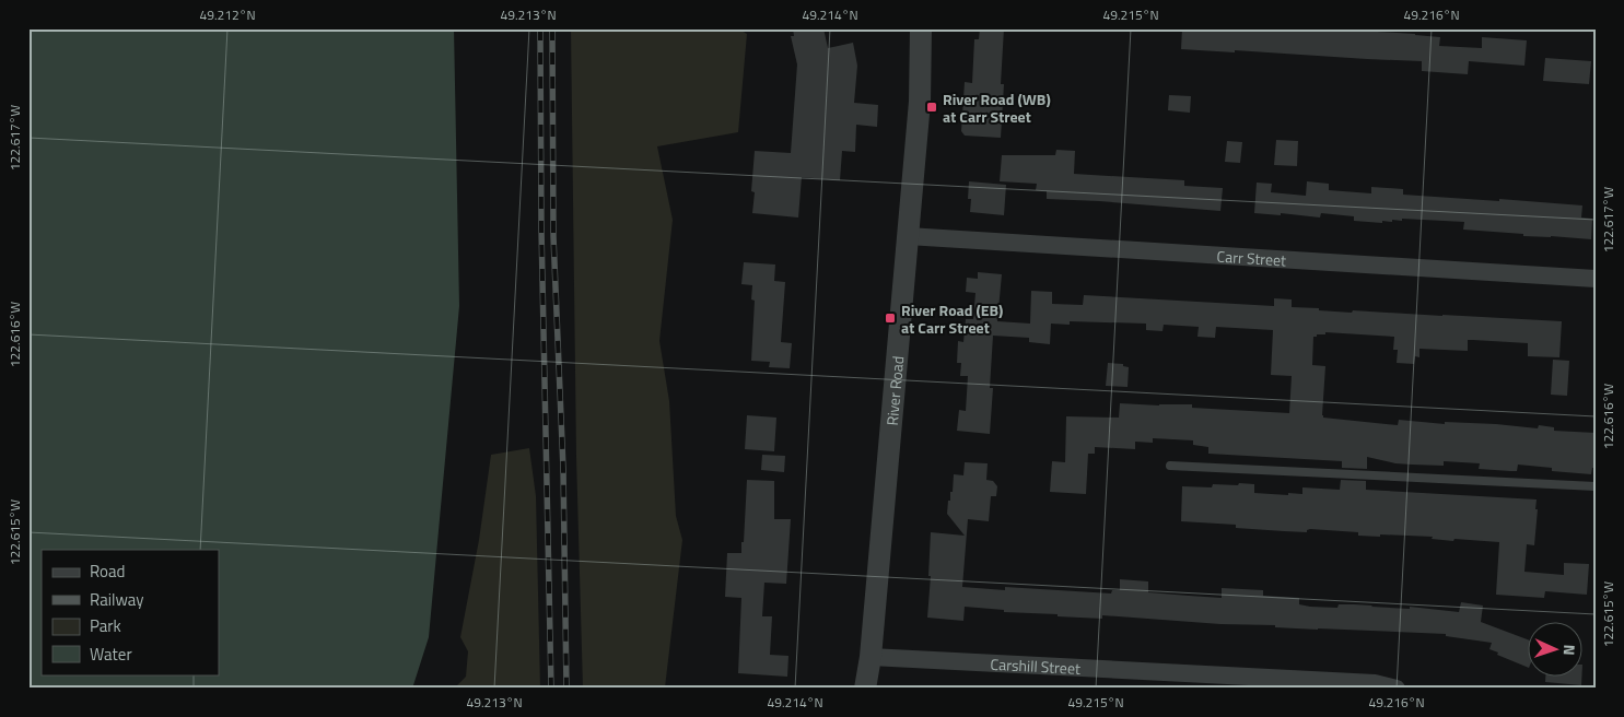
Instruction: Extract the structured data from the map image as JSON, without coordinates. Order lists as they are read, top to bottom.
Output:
{
  "streets": {
    "street": ["Carr Street", "River Road", "Carshill Street"]
  },
  "crossings": [
    ["Carr Street", "River Road"],
    ["River Road", "Carshill Street"]
  ],
  "places": {
    "transit": ["River Road (WB) at Carr Street", "River Road (EB) at Carr Street"]
  },
  "legend": [
    "Road",
    "Railway",
    "Park",
    "Water"
  ],
  "north": "right",
  "coordinates": [
    "49.212°N",
    "49.213°N",
    "49.214°N",
    "49.215°N",
    "49.216°N",
    "122.617°W",
    "122.616°W",
    "122.615°W"
  ]
}
